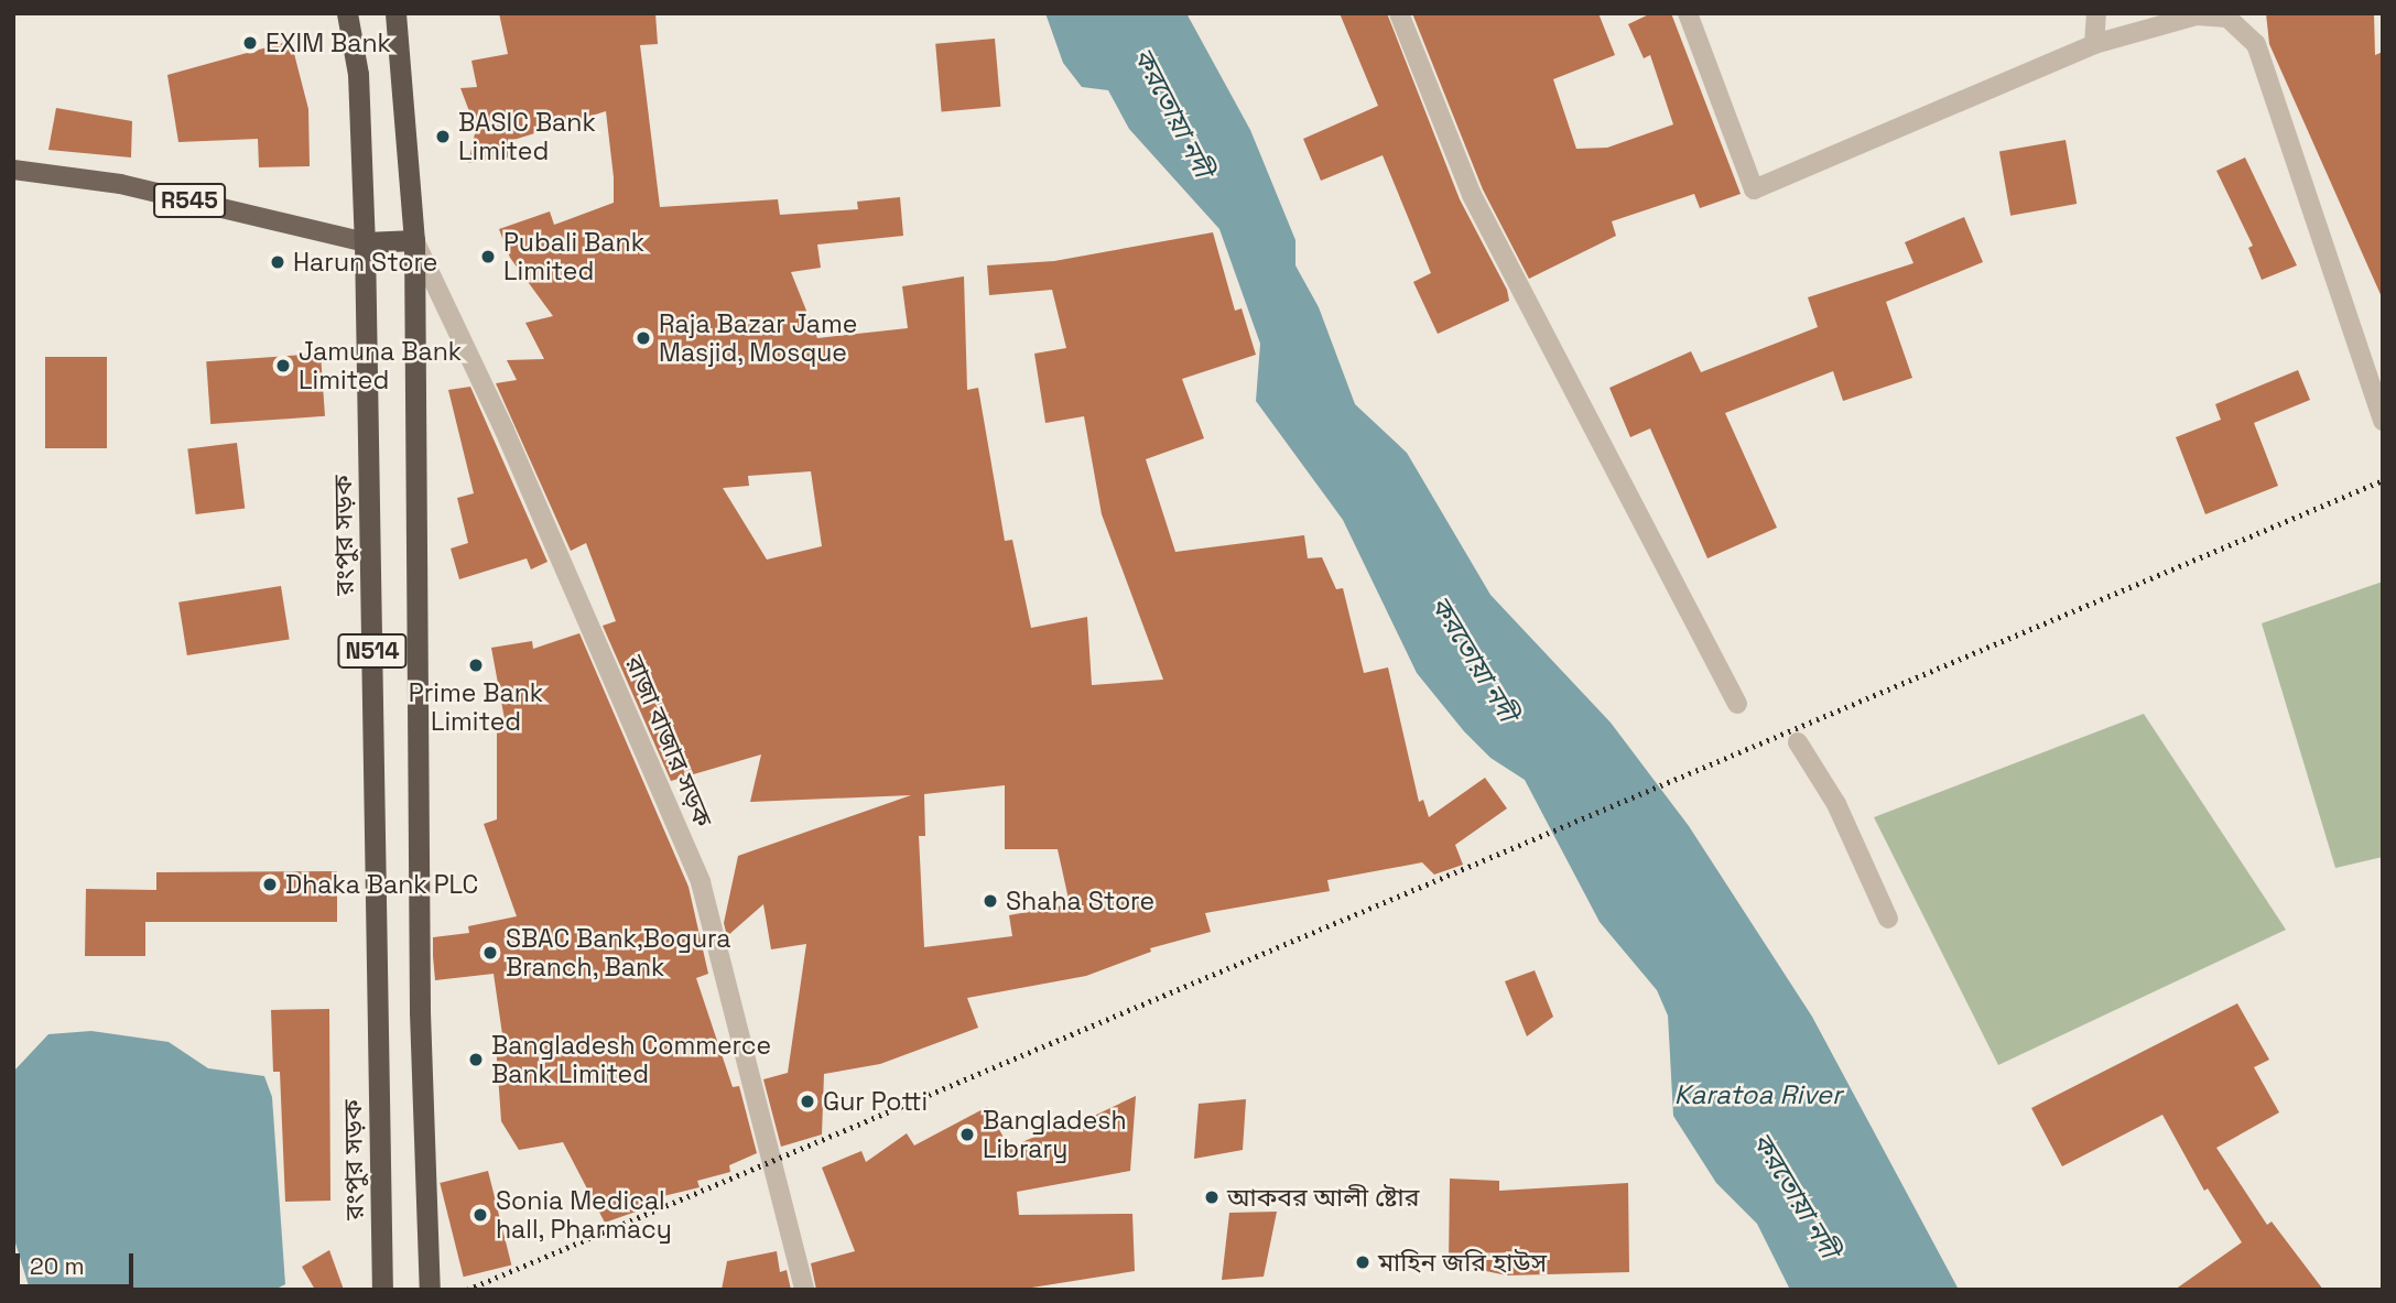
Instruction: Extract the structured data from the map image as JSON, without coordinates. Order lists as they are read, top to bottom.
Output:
{
  "streets": {
    "highway": ["রংপুর সড়ক", "N514"],
    "main road": ["R545"],
    "street": ["রাজা বাজার সড়ক"]
  },
  "crossings": [
    ["R545", "রংপুর সড়ক"],
    ["N514", "রাজা বাজার সড়ক"]
  ],
  "water": ["করতোয়া নদী", "Karatoa River"],
  "places": [
    "EXIM Bank",
    "BASIC Bank Limited",
    "Pubali Bank Limited",
    "Harun Store",
    "Raja Bazar Jame Masjid, Mosque",
    "Jamuna Bank Limited",
    "Prime Bank Limited",
    "Dhaka Bank PLC",
    "Shaha Store",
    "SBAC Bank,Bogura Branch, Bank",
    "Bangladesh Commerce Bank Limited",
    "Gur Potti",
    "Bangladesh Library",
    "আকবর আলী ষ্টোর",
    "Sonia Medical hall, Pharmacy",
    "মাহিন জরি হাউস"
  ],
  "scale_bar": "20 m"
}
